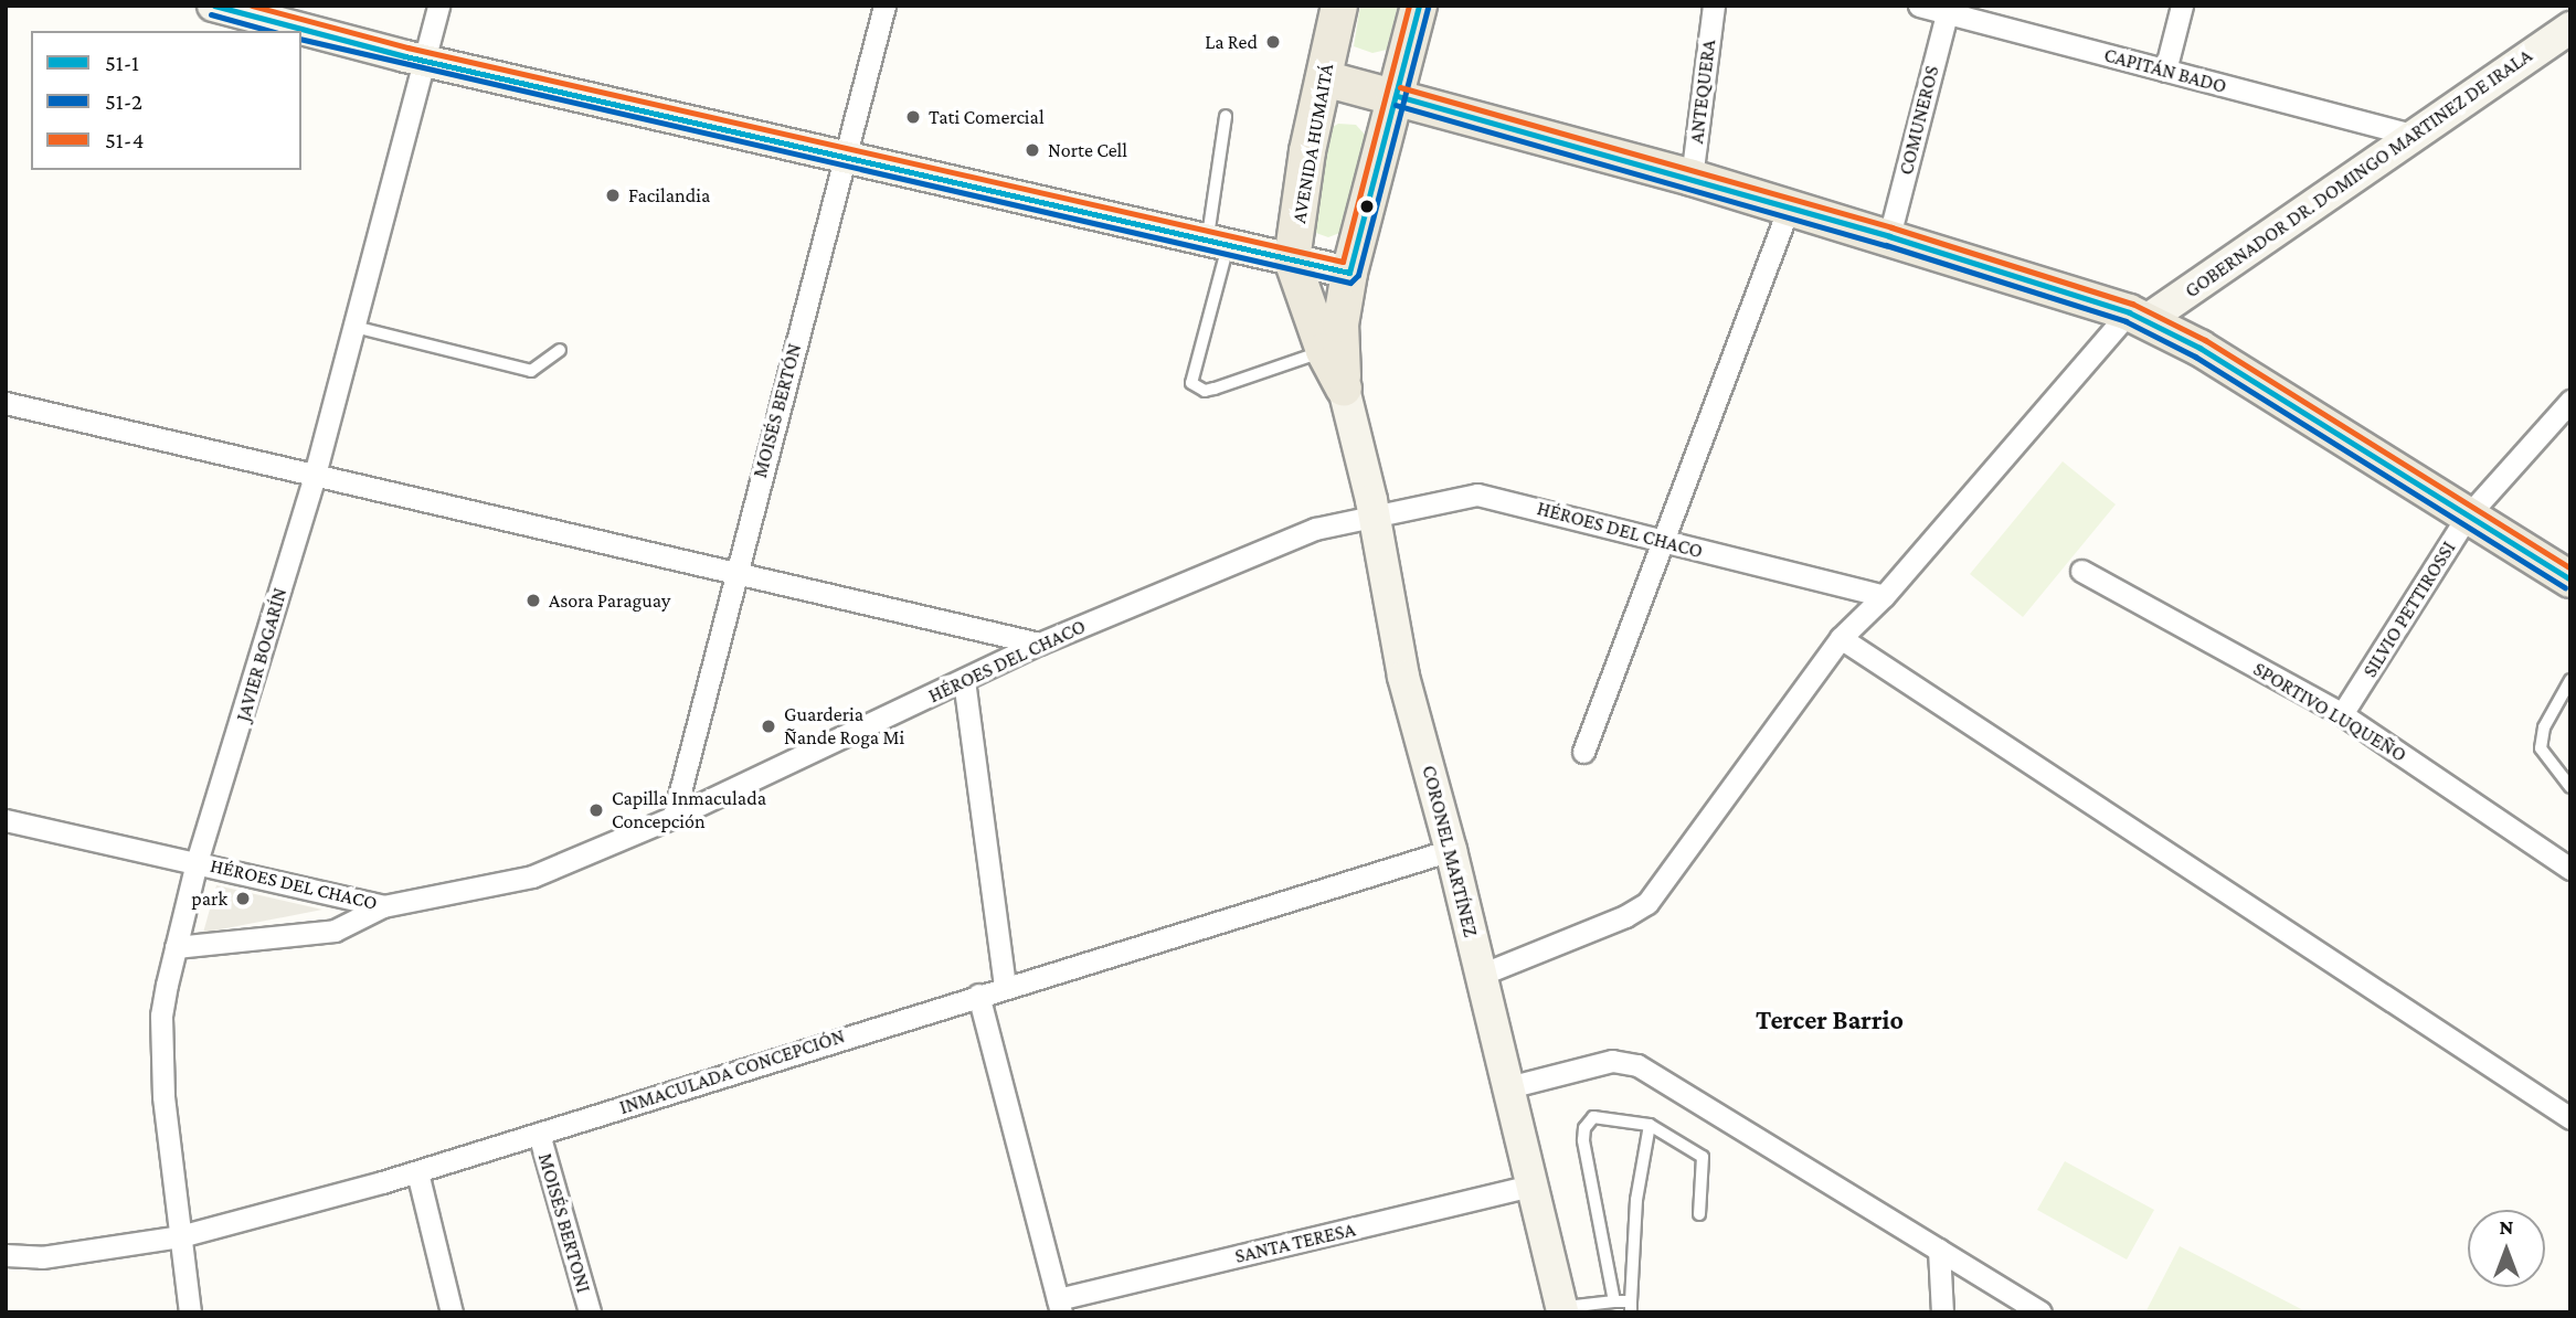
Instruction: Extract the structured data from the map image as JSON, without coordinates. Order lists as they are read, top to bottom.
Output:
{
  "streets": {
    "main road": ["AVENIDA HUMAITÁ"],
    "street": [
      "CAPITÁN BADO",
      "ANTEQUERA",
      "COMUNEROS",
      "GOBERNADOR DR. DOMINGO MARTINEZ DE IRALA",
      "MOISÉS BERTÓN",
      "HÉROES DEL CHACO",
      "SILVIO PETTIROSSI",
      "JAVIER BOGARÍN",
      "SPORTIVO LUQUEÑO",
      "CORONEL MARTÍNEZ",
      "INMACULADA CONCEPCIÓN",
      "MOISÉS BERTONI",
      "SANTA TERESA"
    ]
  },
  "crossings": [
    ["CAPITÁN BADO", "COMUNEROS"],
    ["CAPITÁN BADO", "GOBERNADOR DR. DOMINGO MARTINEZ DE IRALA"],
    ["AVENIDA HUMAITÁ", "CORONEL MARTÍNEZ"],
    ["MOISÉS BERTÓN", "HÉROES DEL CHACO"],
    ["HÉROES DEL CHACO", "JAVIER BOGARÍN"],
    ["HÉROES DEL CHACO", "CORONEL MARTÍNEZ"],
    ["SILVIO PETTIROSSI", "SPORTIVO LUQUEÑO"],
    ["JAVIER BOGARÍN", "INMACULADA CONCEPCIÓN"],
    ["CORONEL MARTÍNEZ", "INMACULADA CONCEPCIÓN"],
    ["CORONEL MARTÍNEZ", "SANTA TERESA"],
    ["INMACULADA CONCEPCIÓN", "MOISÉS BERTONI"]
  ],
  "districts": ["Tercer Barrio"],
  "places": [
    "La Red",
    "Tati Comercial",
    "Norte Cell",
    "Facilandia",
    "Asora Paraguay",
    "Guarderia Ñande Roga Mi",
    "Capilla Inmaculada Concepción",
    "park"
  ],
  "lines": ["transit line 51-1", "transit line 51-4", "transit line 51-2"],
  "legend": ["51-1", "51-2", "51-4"],
  "north": "top"
}
